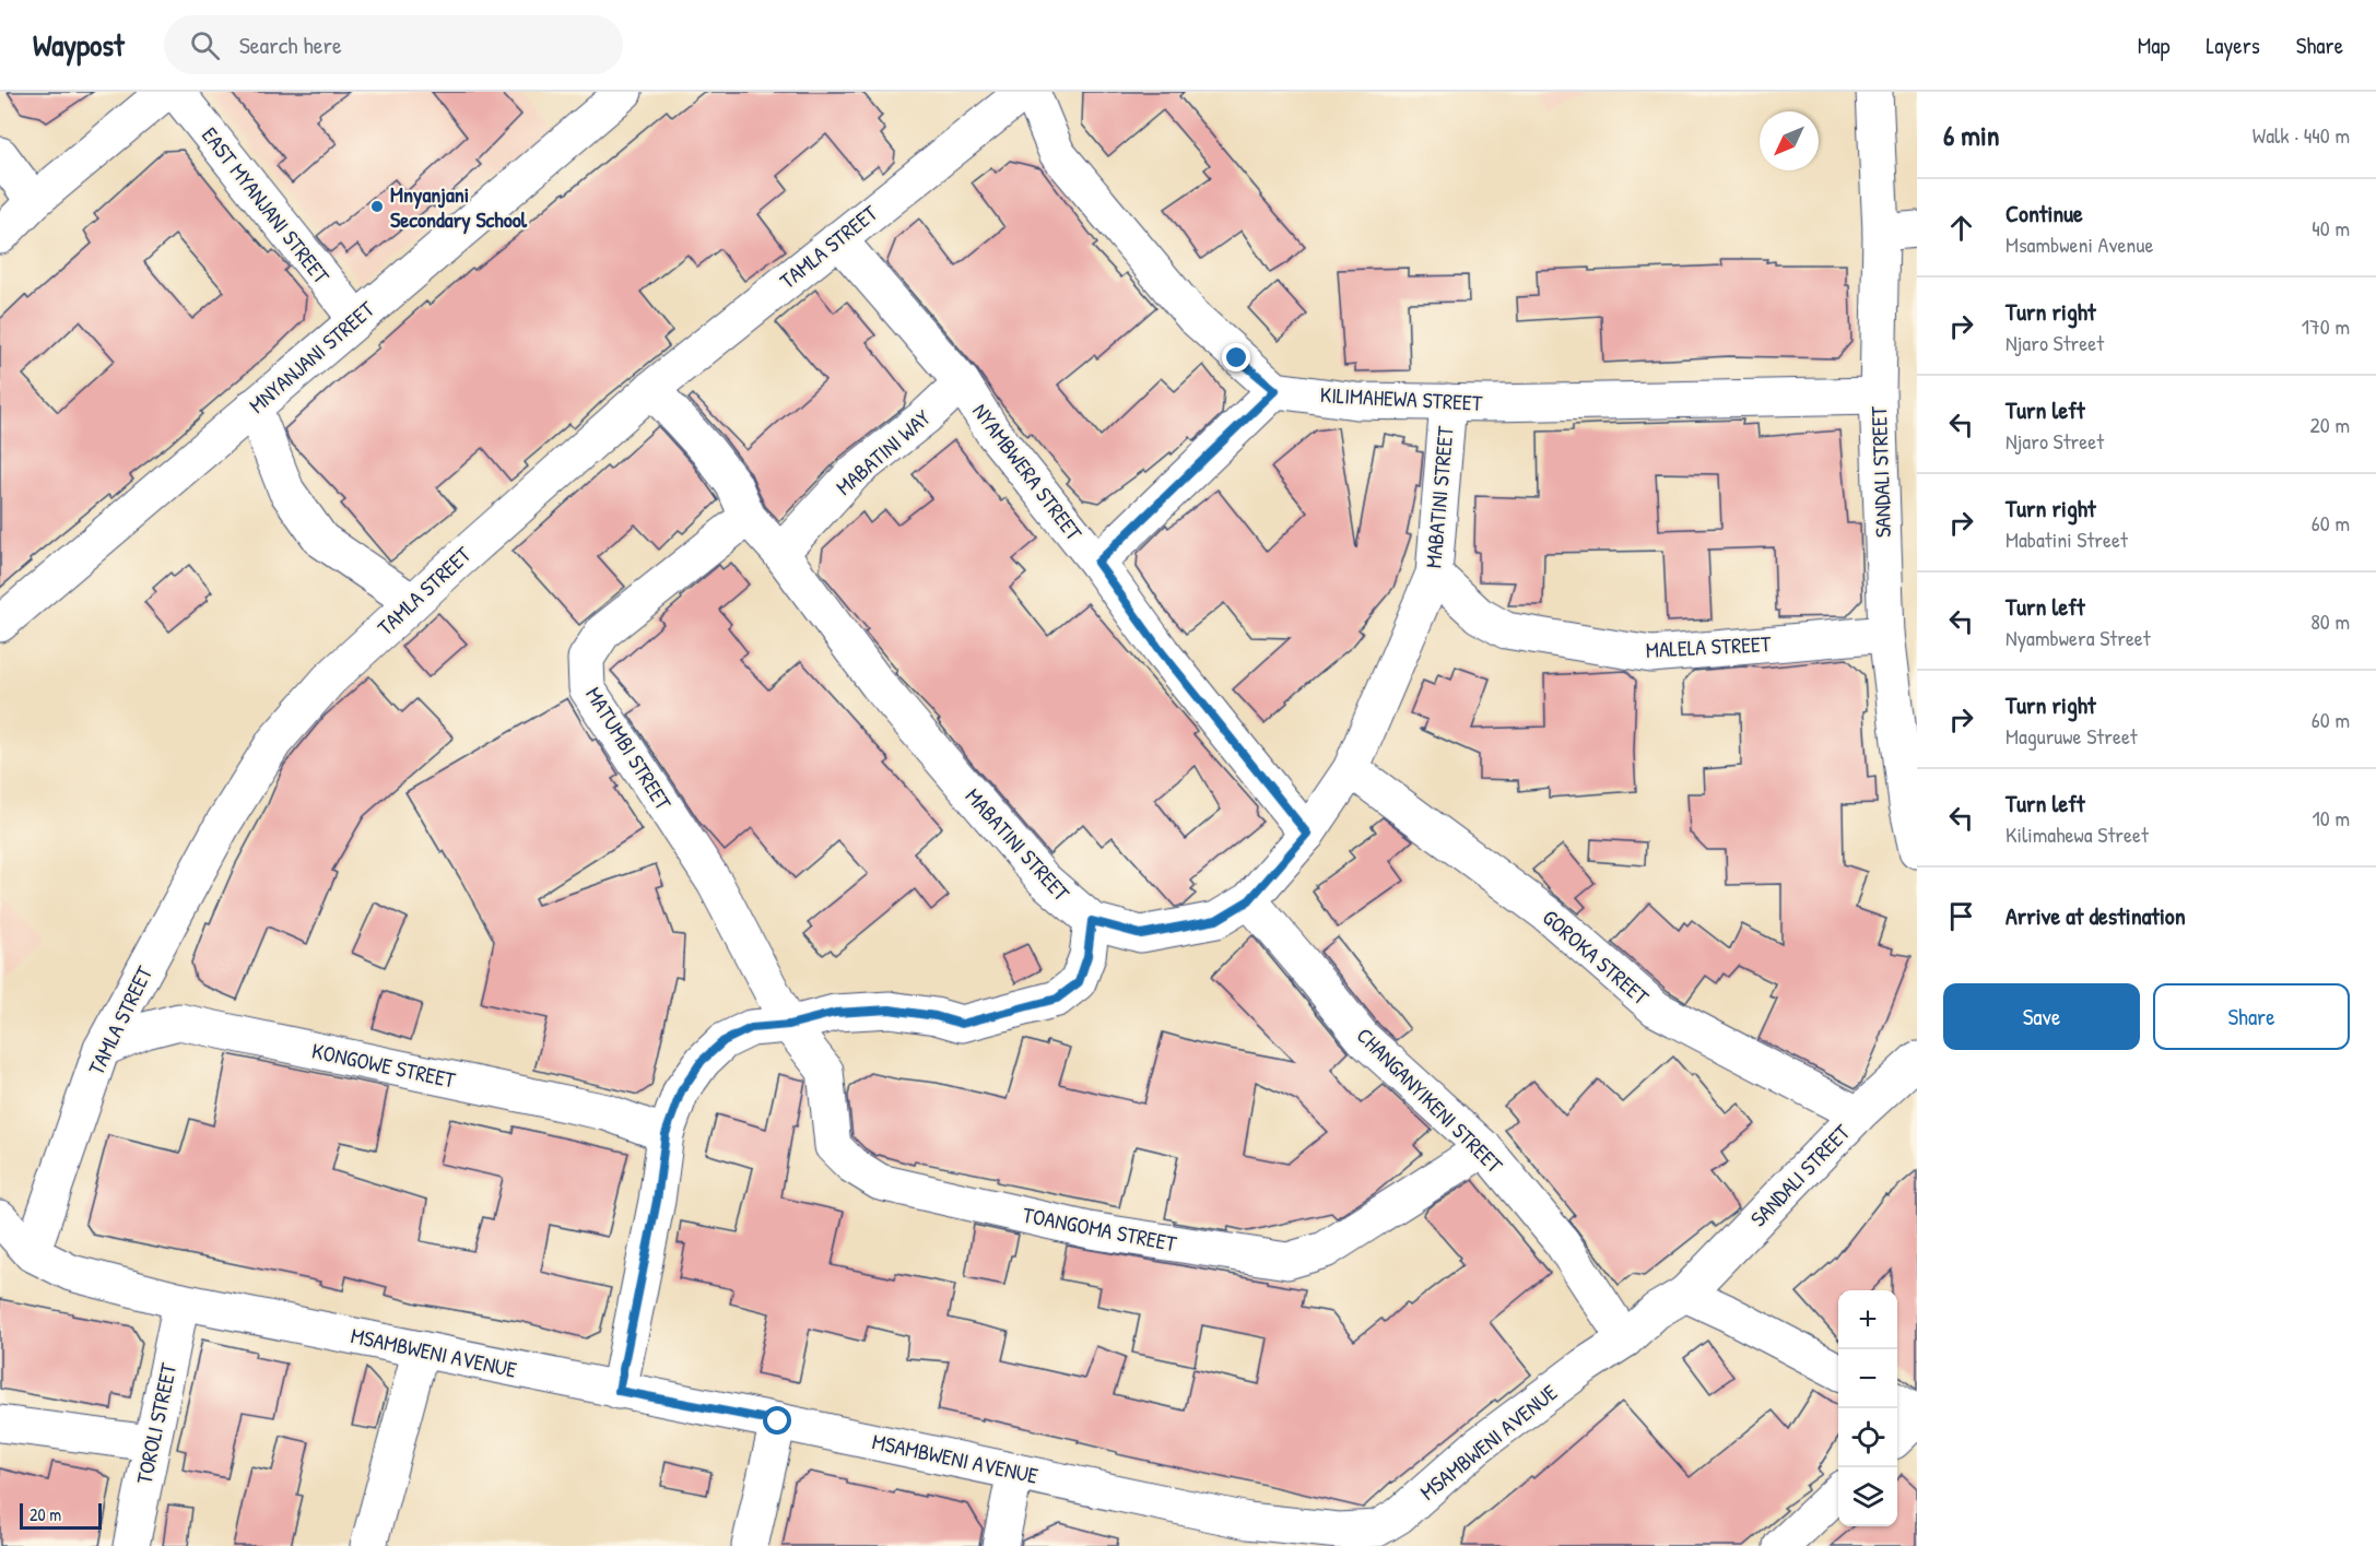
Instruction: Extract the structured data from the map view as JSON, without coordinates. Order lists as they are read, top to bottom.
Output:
{
  "streets": {
    "street": [
      "EAST MYANJANI STREET",
      "TAMLA STREET",
      "MNYANJANI STREET",
      "KILIMAHEWA STREET",
      "MABATINI WAY",
      "NYAMBWERA STREET",
      "SANDALI STREET",
      "MABATINI STREET",
      "MALELA STREET",
      "MATUMBI STREET",
      "GOROKA STREET",
      "KONGOWE STREET",
      "CHANGANYIKENI STREET",
      "TOANGOMA STREET",
      "MSAMBWENI AVENUE",
      "TOROLI STREET"
    ]
  },
  "crossings": [
    ["EAST MYANJANI STREET", "MNYANJANI STREET"],
    ["TAMLA STREET", "NYAMBWERA STREET"],
    ["TAMLA STREET", "MABATINI STREET"],
    ["TAMLA STREET", "KONGOWE STREET"],
    ["TAMLA STREET", "MSAMBWENI AVENUE"],
    ["KILIMAHEWA STREET", "SANDALI STREET"],
    ["KILIMAHEWA STREET", "MABATINI STREET"],
    ["MABATINI WAY", "NYAMBWERA STREET"],
    ["MABATINI WAY", "MABATINI STREET"],
    ["NYAMBWERA STREET", "MABATINI STREET"],
    ["SANDALI STREET", "MALELA STREET"],
    ["SANDALI STREET", "GOROKA STREET"],
    ["SANDALI STREET", "MSAMBWENI AVENUE"],
    ["MABATINI STREET", "MALELA STREET"],
    ["MABATINI STREET", "MATUMBI STREET"],
    ["MABATINI STREET", "GOROKA STREET"],
    ["MABATINI STREET", "CHANGANYIKENI STREET"],
    ["MATUMBI STREET", "TOANGOMA STREET"],
    ["CHANGANYIKENI STREET", "TOANGOMA STREET"],
    ["CHANGANYIKENI STREET", "MSAMBWENI AVENUE"],
    ["MSAMBWENI AVENUE", "TOROLI STREET"]
  ],
  "places": ["Mnyanjani Secondary School"],
  "scale_bar": "20 m",
  "north": "bottom left",
  "page": {
    "header": "Waypost",
    "search": "Search here",
    "nav": ["Map", "Layers", "Share"],
    "heading": ["6 min", "Walk · 440 m"],
    "list": [
      ["Continue", "Msambweni Avenue", "40 m"],
      ["Turn right", "Njaro Street", "170 m"],
      ["Turn left", "Njaro Street", "20 m"],
      ["Turn right", "Mabatini Street", "60 m"],
      ["Turn left", "Nyambwera Street", "80 m"],
      ["Turn right", "Maguruwe Street", "60 m"],
      ["Turn left", "Kilimahewa Street", "10 m"],
      "Arrive at destination"
    ],
    "buttons": ["Save", "Share"],
    "map_buttons": ["+", "−"],
    "scale": "20 m"
  }
}
